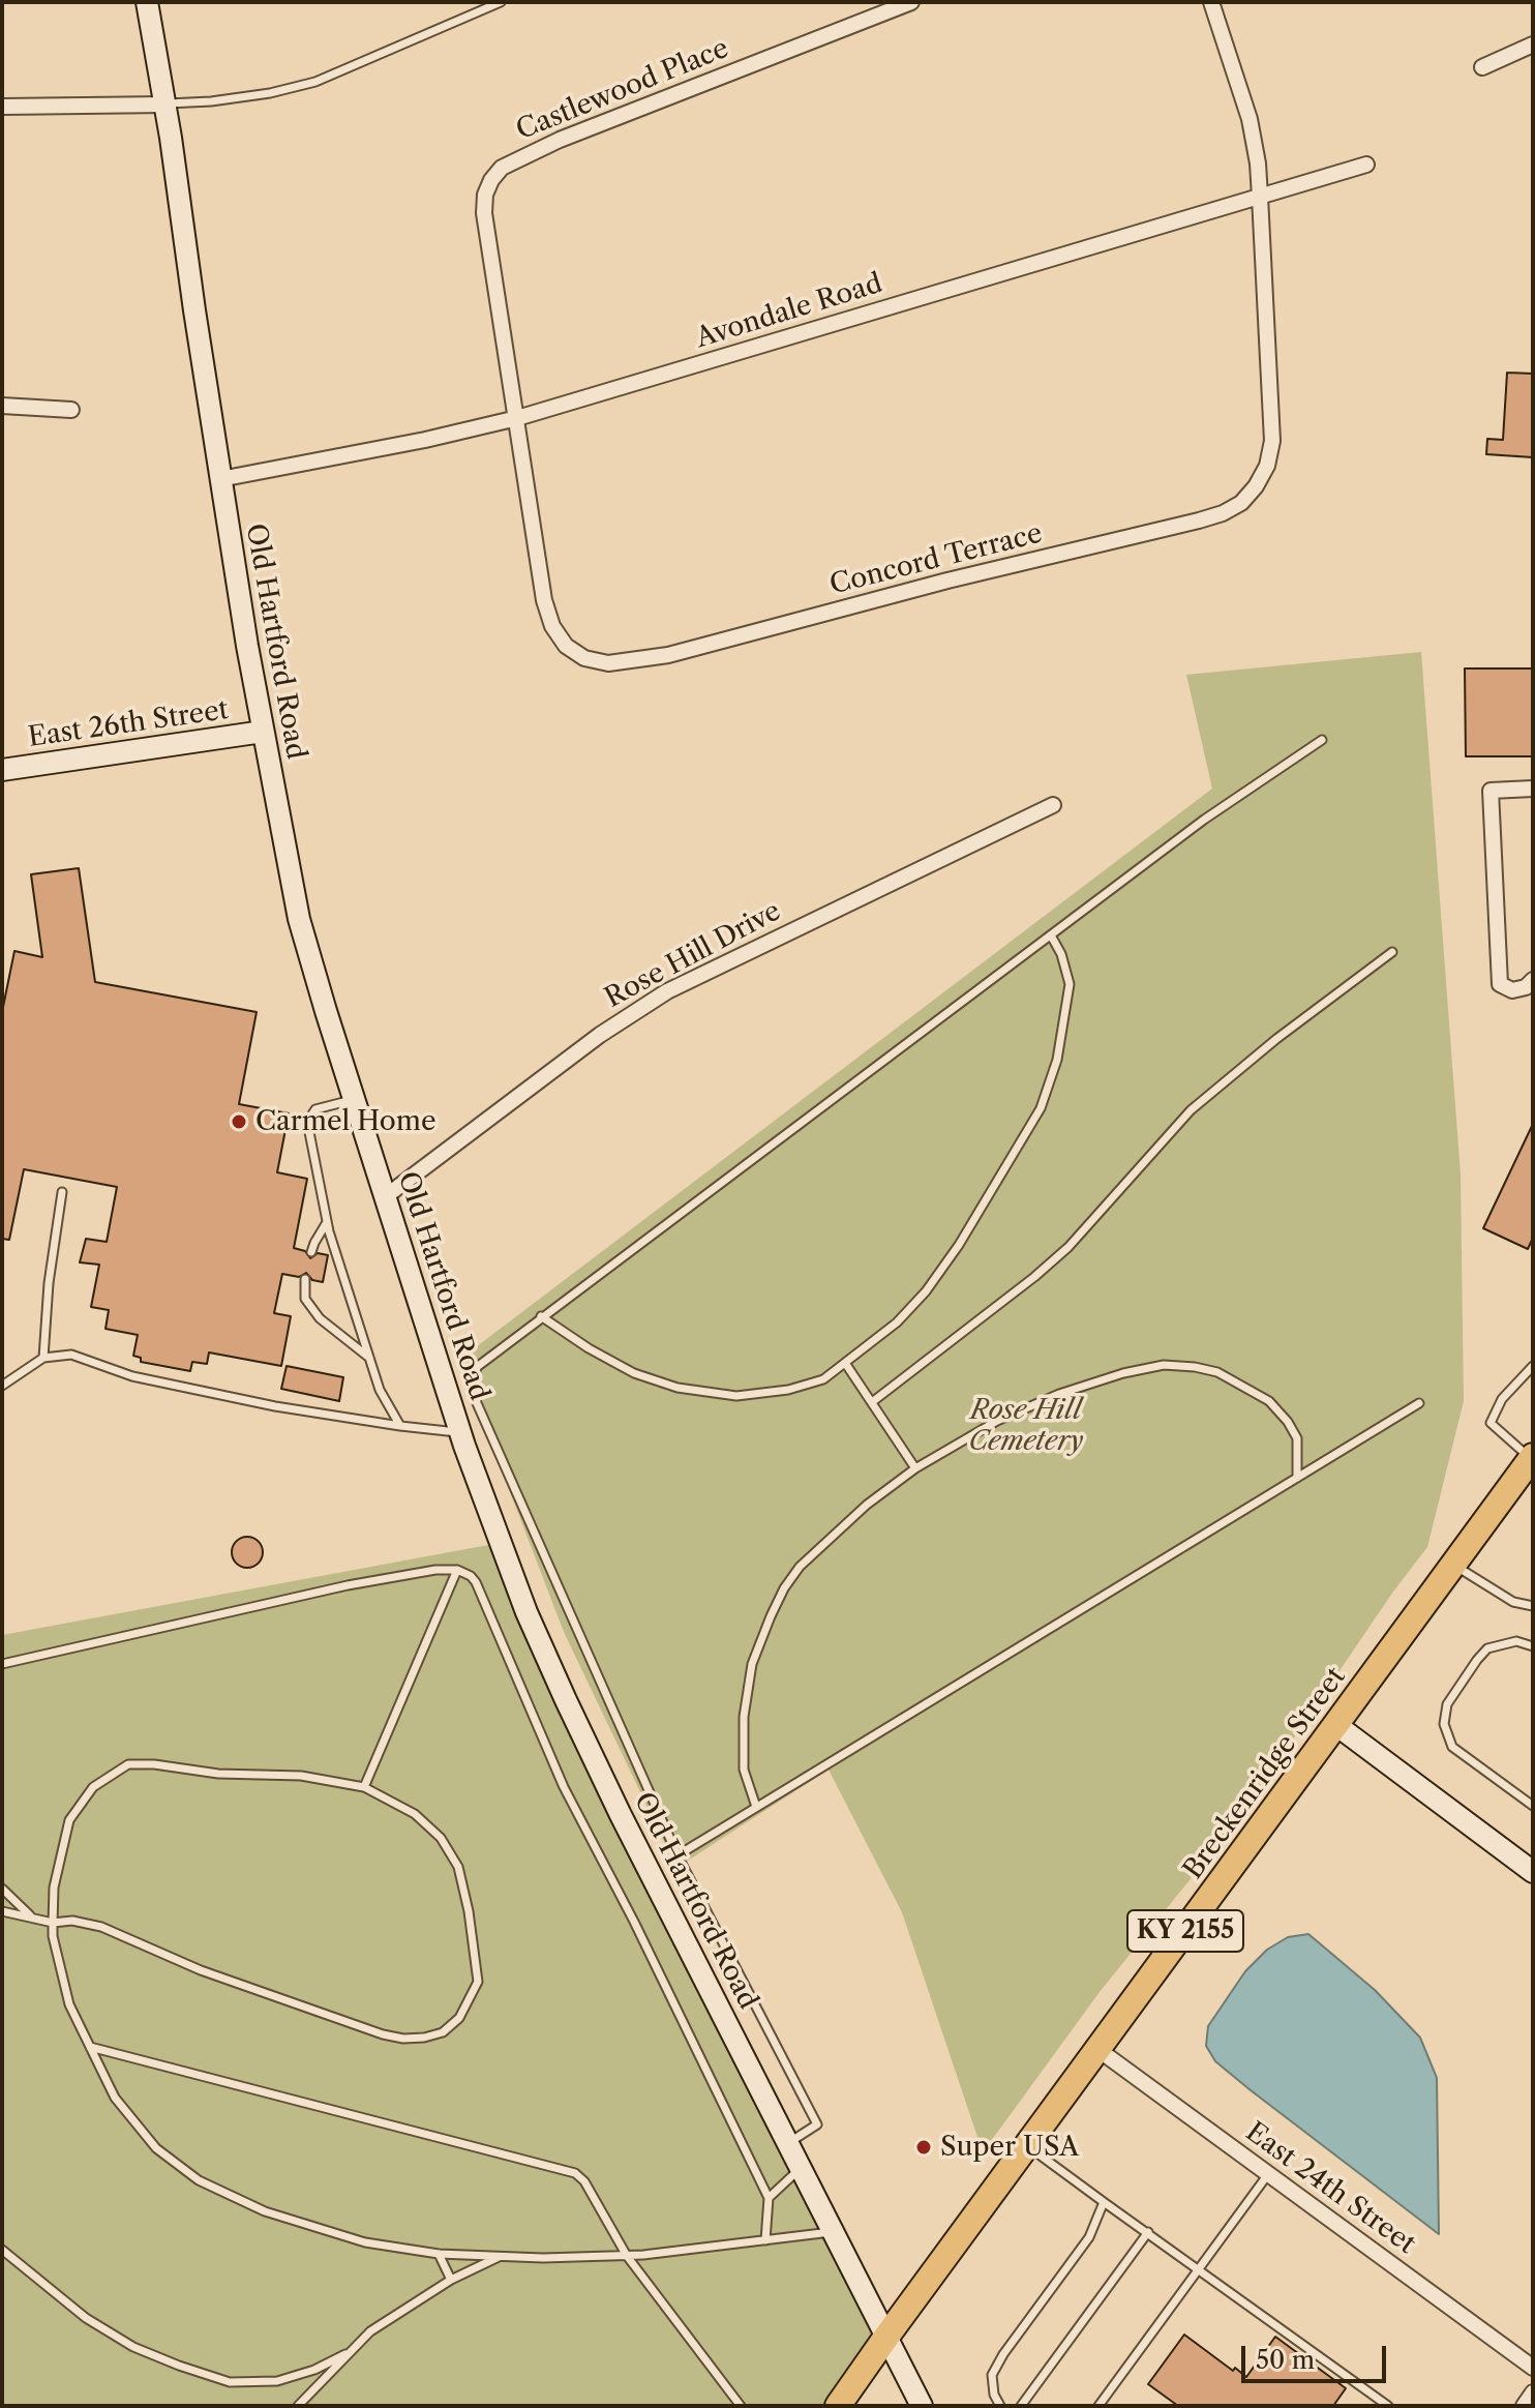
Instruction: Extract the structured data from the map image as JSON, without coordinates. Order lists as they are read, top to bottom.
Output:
{
  "streets": {
    "main road": [
      "Old Hartford Road",
      "East 26th Street",
      "Breckenridge Street",
      "KY 2155"
    ],
    "street": [
      "Castlewood Place",
      "Avondale Road",
      "Concord Terrace",
      "Rose Hill Drive",
      "East 24th Street"
    ]
  },
  "crossings": [
    ["Castlewood Place", "Avondale Road"],
    ["Castlewood Place", "Concord Terrace"],
    ["Avondale Road", "Concord Terrace"],
    ["Avondale Road", "Old Hartford Road"],
    ["Old Hartford Road", "East 26th Street"],
    ["Old Hartford Road", "Rose Hill Drive"],
    ["Old Hartford Road", "Breckenridge Street"],
    ["Breckenridge Street", "East 24th Street"]
  ],
  "parks": ["Rose Hill Cemetery"],
  "places": ["Carmel Home", "Super USA"],
  "scale_bar": "50 m"
}
